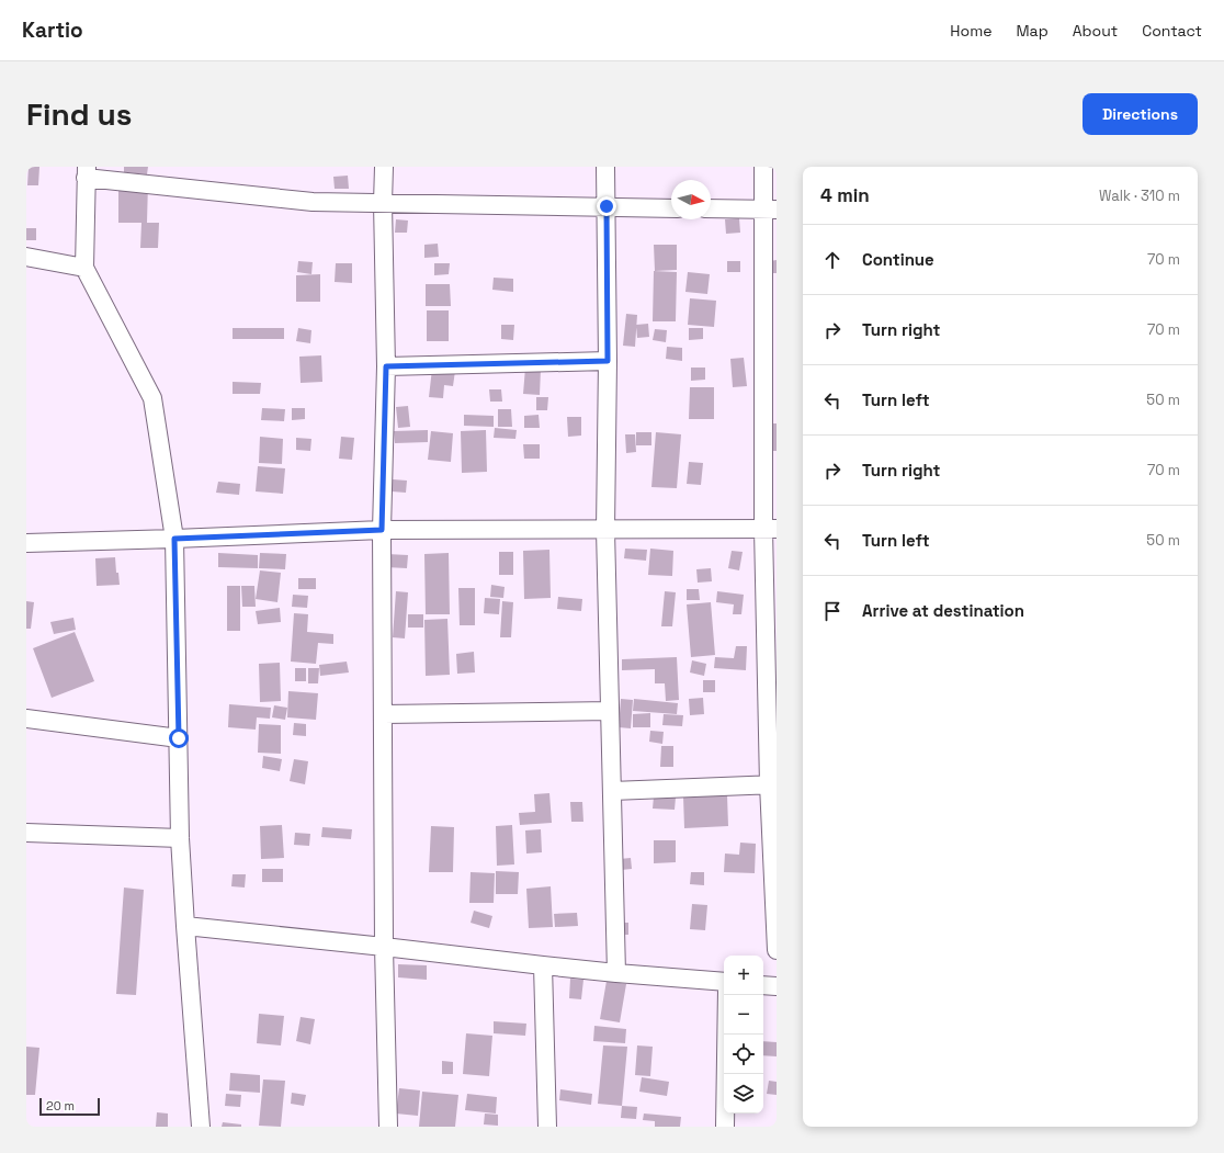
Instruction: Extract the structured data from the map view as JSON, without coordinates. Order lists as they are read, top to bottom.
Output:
{
  "scale_bar": "20 m",
  "north": "right",
  "page": {
    "header": "Kartio",
    "nav": [
      "Home",
      "Map",
      "About",
      "Contact"
    ],
    "buttons": "Directions",
    "title": "Find us",
    "heading": ["4 min", "Walk · 310 m"],
    "list": [
      ["Continue", "70 m"],
      ["Turn right", "70 m"],
      ["Turn left", "50 m"],
      ["Turn right", "70 m"],
      ["Turn left", "50 m"],
      "Arrive at destination"
    ],
    "map_buttons": ["+", "−"],
    "scale": "20 m"
  }
}
